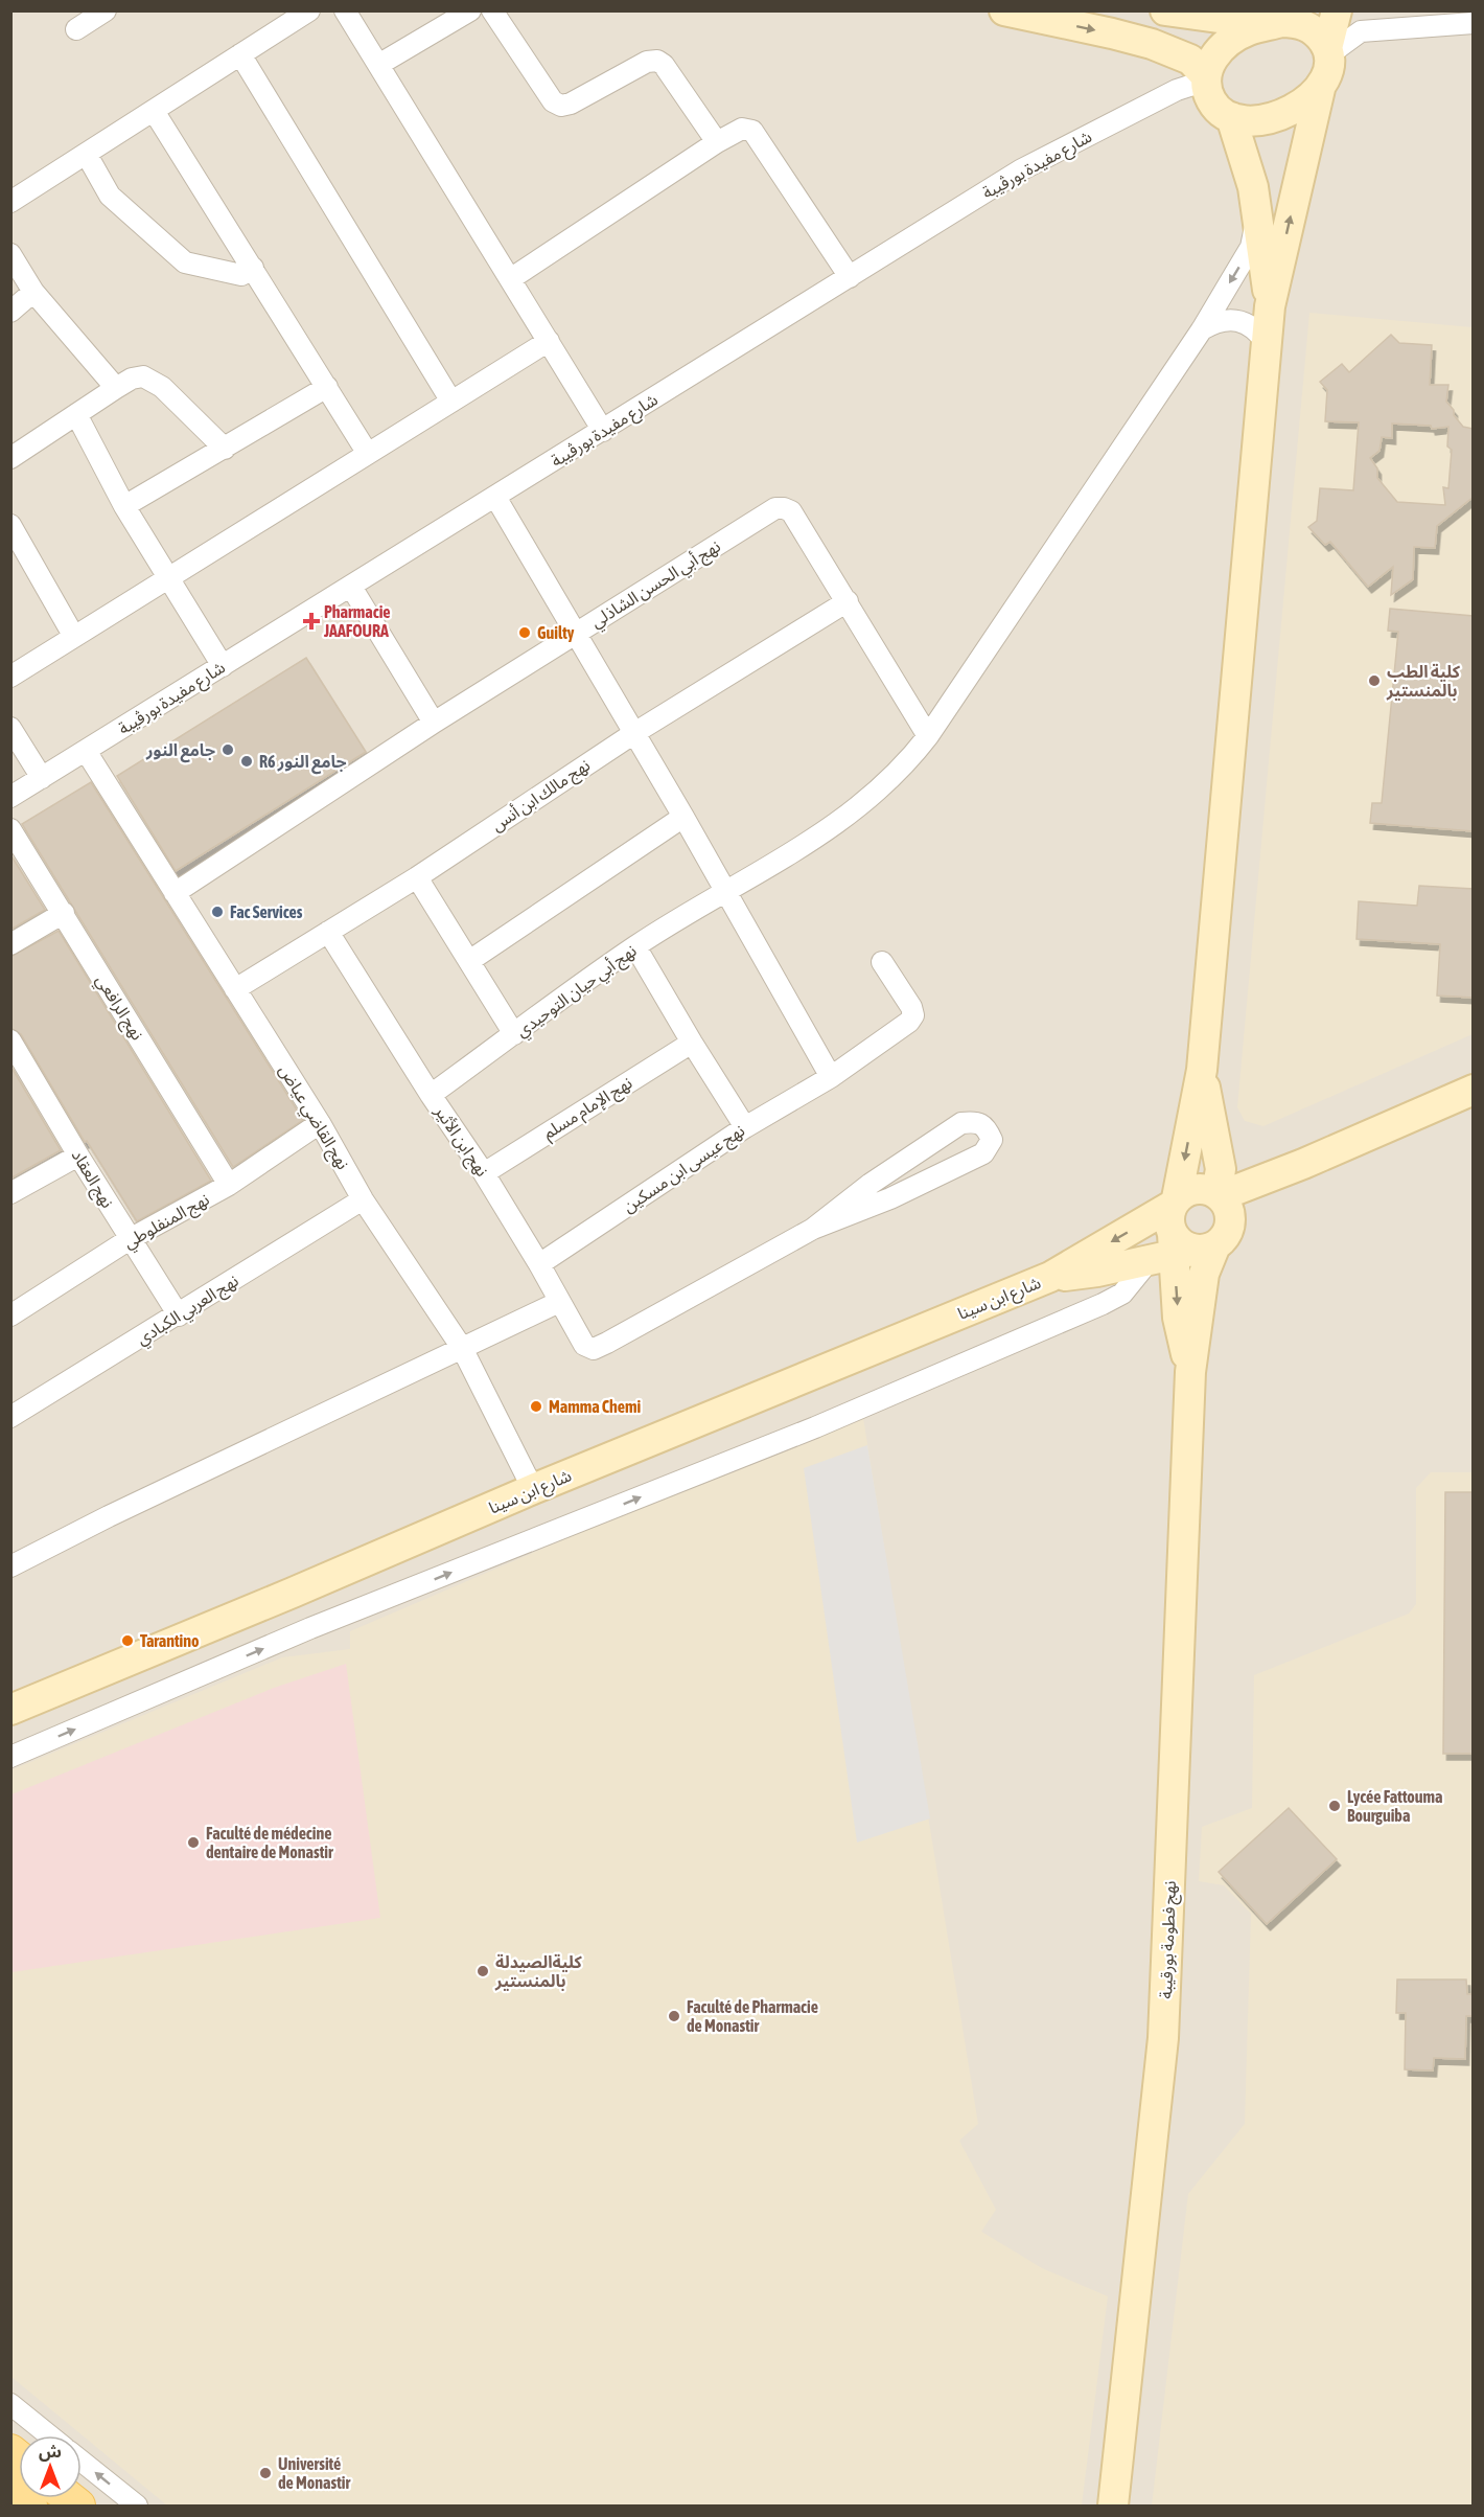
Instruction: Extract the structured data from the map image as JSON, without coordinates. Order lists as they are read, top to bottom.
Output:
{
  "streets": {
    "main road": ["شارع ابن سينا", "نهج فطومة بورقيبة"],
    "street": [
      "شارع مفيدة بورڨيبة",
      "نهج أبي الحسن الشاذلي",
      "نهج مالك ابن أنس",
      "نهج أبي حيان التوحيدي",
      "نهج الرافعي",
      "نهج الإمام مسلم",
      "نهج القاضي عياض",
      "نهج ابن الأثير",
      "نهج عيسى ابن مسكين",
      "نهج العقاد",
      "نهج المنفلوطي",
      "نهج العربي الكبادي"
    ]
  },
  "crossings": [
    ["شارع مفيدة بورڨيبة", "نهج القاضي عياض"],
    ["نهج أبي الحسن الشاذلي", "نهج مالك ابن أنس"],
    ["نهج أبي الحسن الشاذلي", "نهج أبي حيان التوحيدي"],
    ["نهج أبي الحسن الشاذلي", "نهج القاضي عياض"],
    ["نهج مالك ابن أنس", "نهج القاضي عياض"],
    ["نهج مالك ابن أنس", "نهج ابن الأثير"],
    ["نهج أبي حيان التوحيدي", "نهج ابن الأثير"],
    ["نهج الرافعي", "نهج المنفلوطي"],
    ["نهج الإمام مسلم", "نهج ابن الأثير"],
    ["نهج القاضي عياض", "نهج المنفلوطي"],
    ["نهج القاضي عياض", "شارع ابن سينا"],
    ["نهج القاضي عياض", "نهج العربي الكبادي"],
    ["نهج ابن الأثير", "نهج عيسى ابن مسكين"],
    ["نهج العقاد", "نهج المنفلوطي"],
    ["نهج العقاد", "نهج العربي الكبادي"]
  ],
  "places": {
    "health": ["Pharmacie JAAFOURA"],
    "other": [
      "Guilty",
      "كلية الطب بالمنستير",
      "جامع النور",
      "R6 جامع النور",
      "Fac Services",
      "Mamma Chemi",
      "Tarantino",
      "Lycée Fattouma Bourguiba",
      "Faculté de médecine dentaire de Monastir",
      "كليةالصيدلة بالمنستير",
      "Faculté de Pharmacie de Monastir",
      "Université de Monastir"
    ]
  },
  "north": "top"
}
